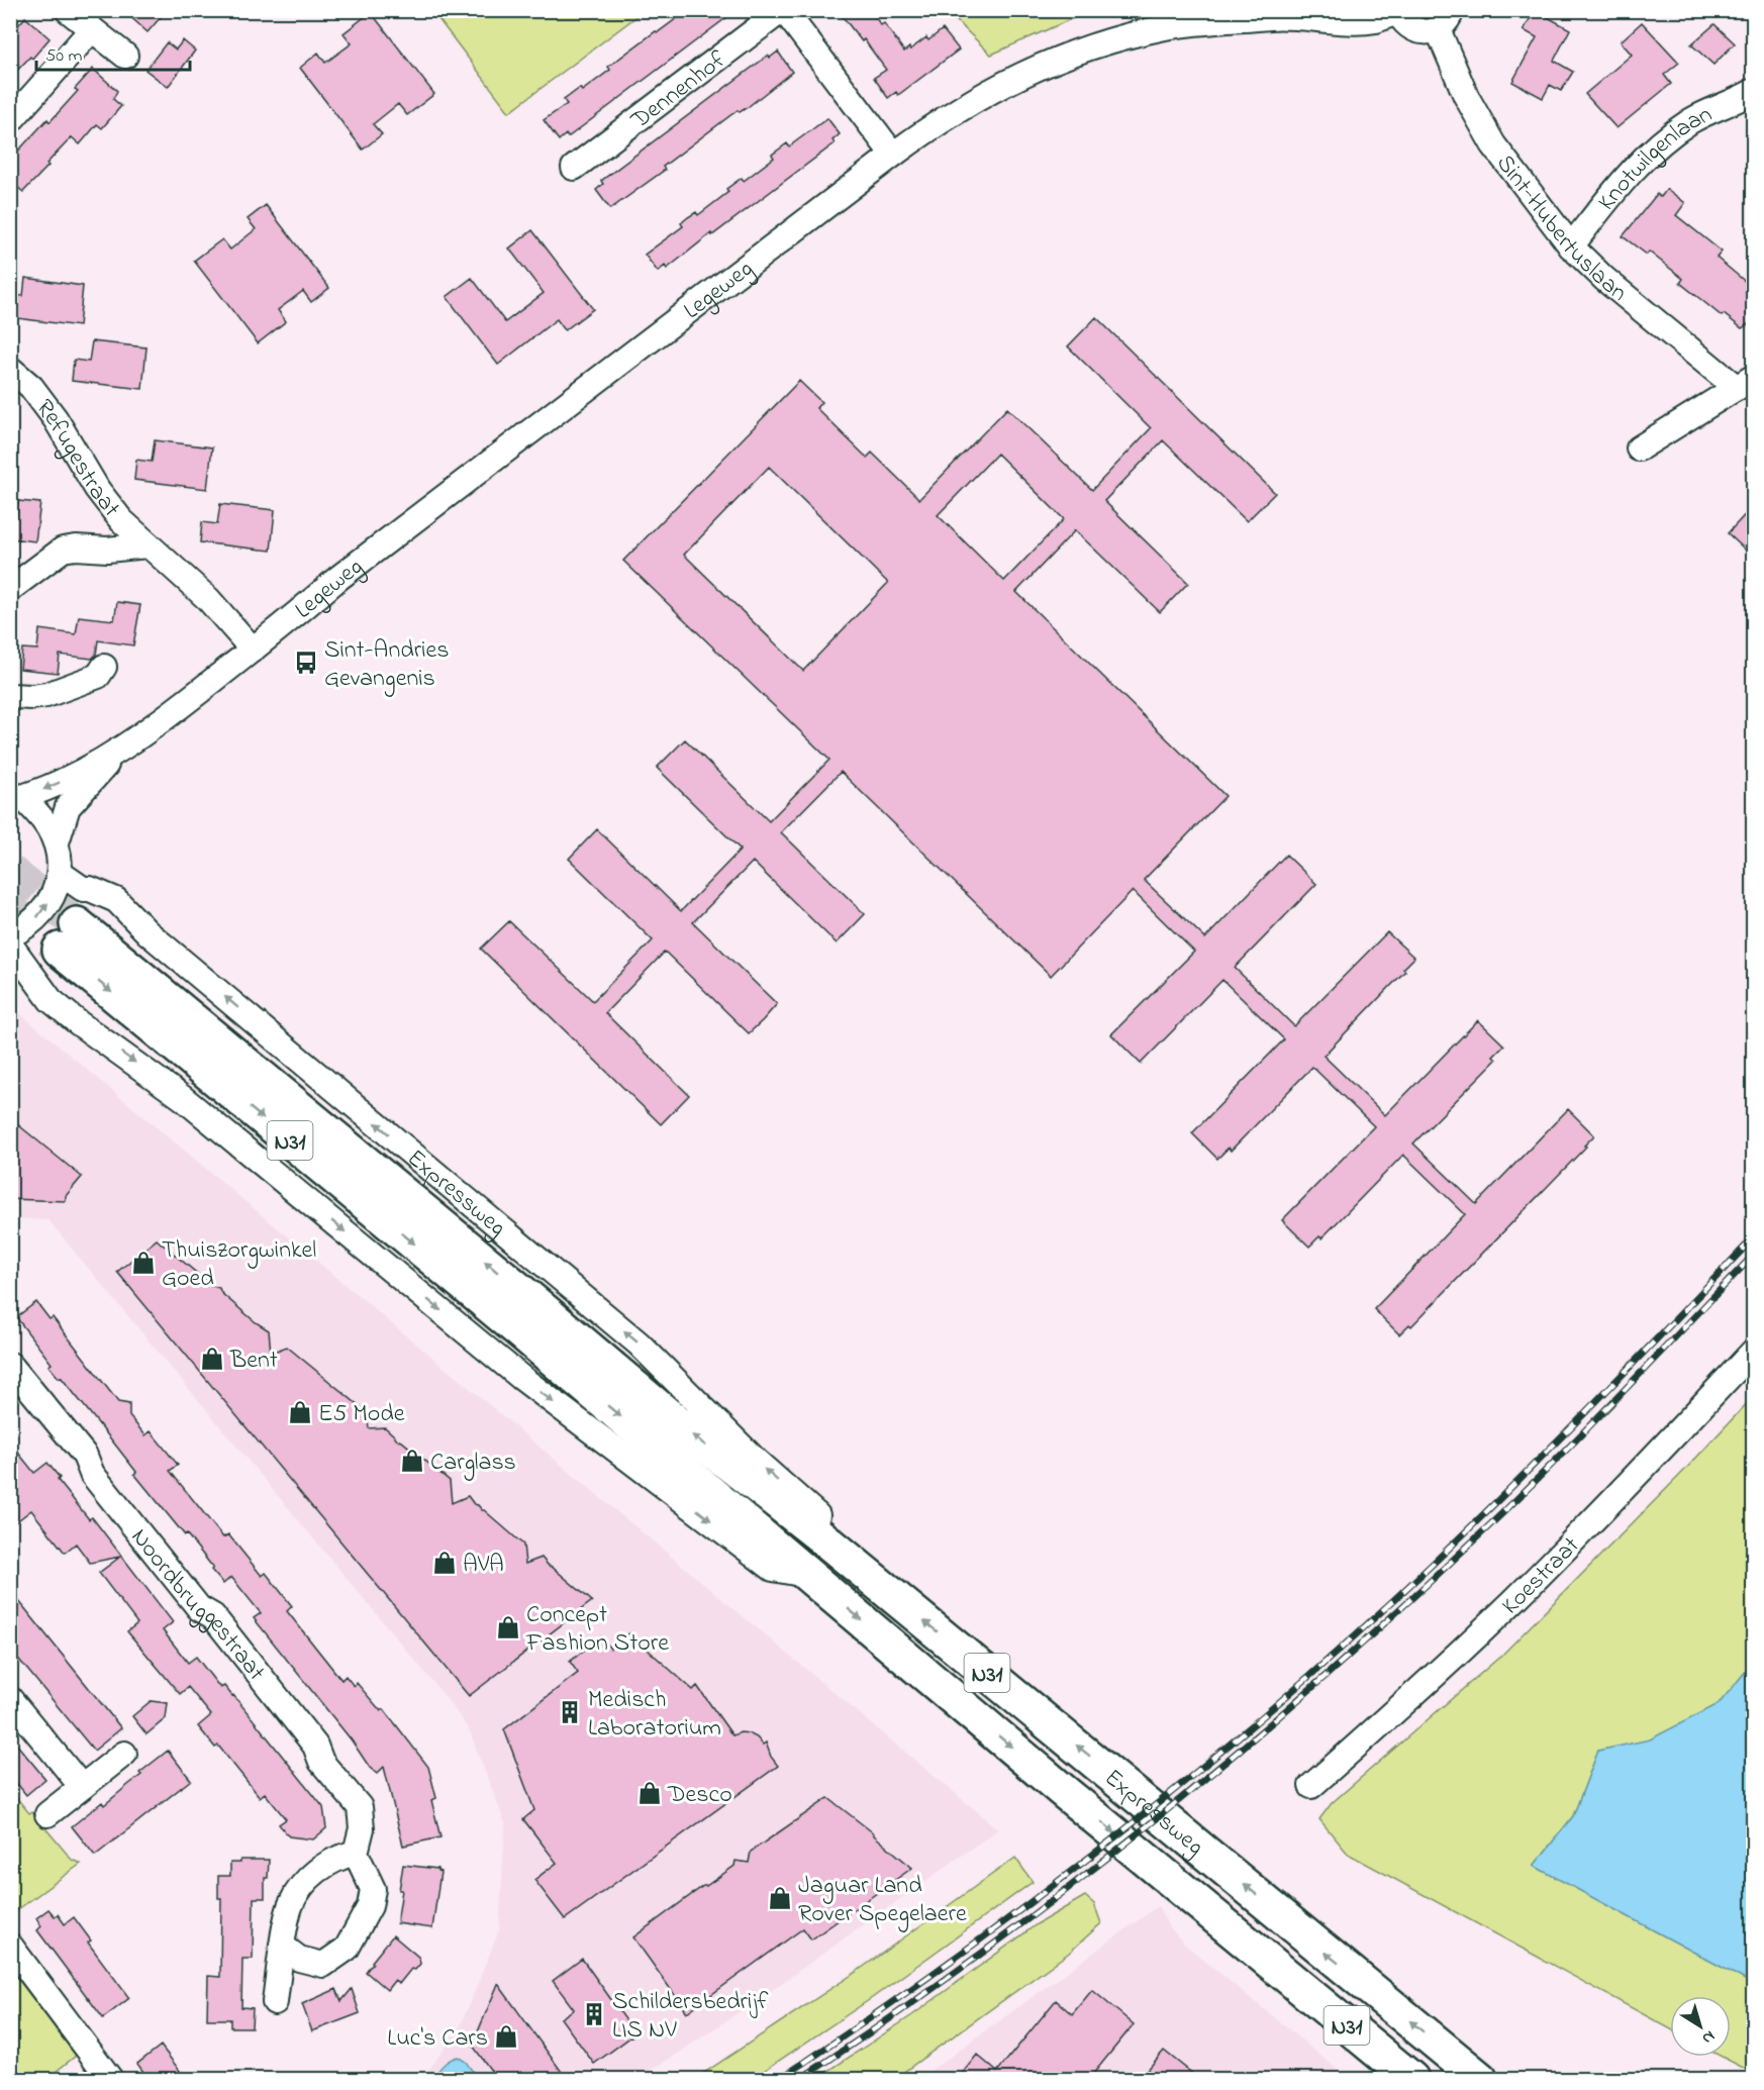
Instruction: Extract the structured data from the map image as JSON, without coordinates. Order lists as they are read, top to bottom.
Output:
{
  "streets": {
    "highway": ["N31", "Expressweg"],
    "street": [
      "Dennenhof",
      "Knotwilgenlaan",
      "Sint-Hubertuslaan",
      "Legeweg",
      "Refugestraat",
      "Koestraat",
      "Noordbruggestraat"
    ]
  },
  "crossings": [
    ["Dennenhof", "Legeweg"],
    ["Knotwilgenlaan", "Sint-Hubertuslaan"],
    ["Legeweg", "Refugestraat"]
  ],
  "places": {
    "bus stop": ["Sint-Andries Gevangenis"],
    "shop": [
      "Thuiszorgwinkel Goed",
      "Bent",
      "E5 Mode",
      "Carglass",
      "AVA",
      "Concept Fashion Store",
      "Desco",
      "Jaguar Land Rover Spegelaere",
      "Luc's Cars"
    ],
    "building": ["Medisch Laboratorium", "Schildersbedrijf LIS NV"]
  },
  "scale_bar": "50 m",
  "north": "bottom right"
}
